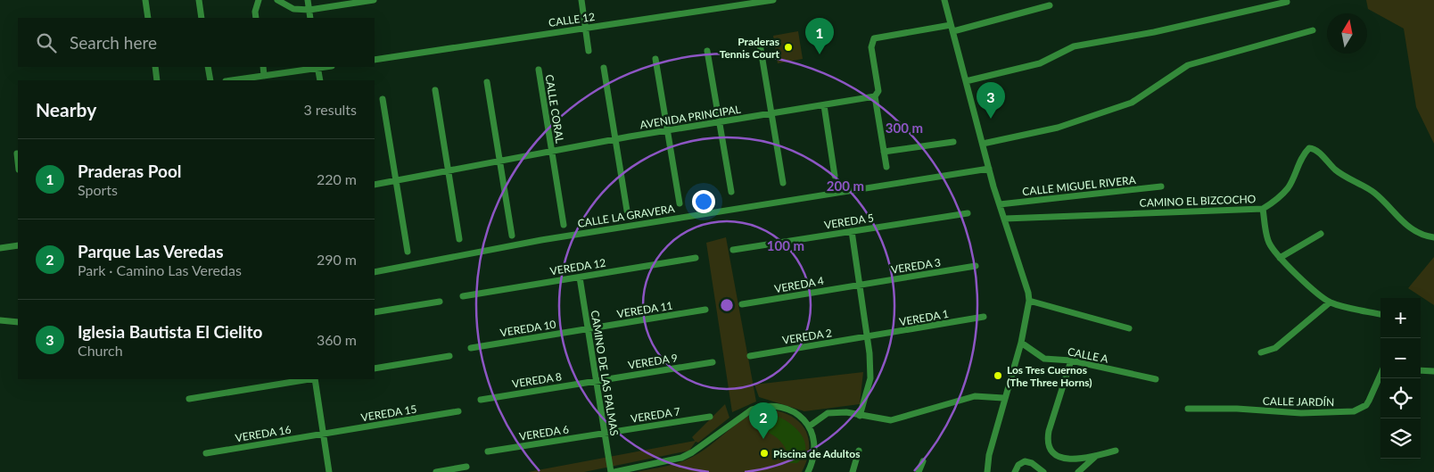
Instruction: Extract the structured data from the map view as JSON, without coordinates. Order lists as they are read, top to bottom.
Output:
{
  "streets": {
    "street": [
      "CALLE 12",
      "CALLE CORAL",
      "AVENIDA PRINCIPAL",
      "CALLE MIGUEL RIVERA",
      "CAMINO EL BIZCOCHO",
      "CALLE LA GRAVERA",
      "VEREDA 5",
      "VEREDA 3",
      "VEREDA 12",
      "VEREDA 4",
      "VEREDA 11",
      "VEREDA 1",
      "VEREDA 10",
      "VEREDA 2",
      "CALLE A",
      "VEREDA 9",
      "CAMINO DE LAS PALMAS",
      "VEREDA 8",
      "CALLE JARDÍN",
      "VEREDA 15",
      "VEREDA 7",
      "VEREDA 6",
      "VEREDA 16"
    ]
  },
  "crossings": [
    ["CALLE CORAL", "AVENIDA PRINCIPAL"],
    ["VEREDA 3", "VEREDA 4"],
    ["VEREDA 12", "CAMINO DE LAS PALMAS"],
    ["VEREDA 11", "VEREDA 10"],
    ["VEREDA 11", "CAMINO DE LAS PALMAS"],
    ["VEREDA 1", "VEREDA 2"],
    ["VEREDA 10", "CAMINO DE LAS PALMAS"],
    ["VEREDA 9", "CAMINO DE LAS PALMAS"],
    ["VEREDA 9", "VEREDA 8"],
    ["CAMINO DE LAS PALMAS", "VEREDA 8"],
    ["CAMINO DE LAS PALMAS", "VEREDA 7"],
    ["CAMINO DE LAS PALMAS", "VEREDA 6"],
    ["VEREDA 15", "VEREDA 16"],
    ["VEREDA 7", "VEREDA 6"]
  ],
  "places": ["Praderas Tennis Court", "Los Tres Cuernos (The Three Horns)", "Piscina de Adultos"],
  "north": "top",
  "page": {
    "pins": ["1", "3", "2"],
    "search": "Search here",
    "heading": ["Nearby", "3 results"],
    "list": [
      {
        "mark": "1",
        "name": "Praderas Pool",
        "note": "Sports",
        "value": "220 m"
      },
      {
        "mark": "2",
        "name": "Parque Las Veredas",
        "note": "Park · Camino Las Veredas",
        "value": "290 m"
      },
      {
        "mark": "3",
        "name": "Iglesia Bautista El Cielito",
        "note": "Church",
        "value": "360 m"
      }
    ],
    "map_buttons": ["+", "−"]
  },
  "rings": ["300 m", "200 m", "100 m"]
}
